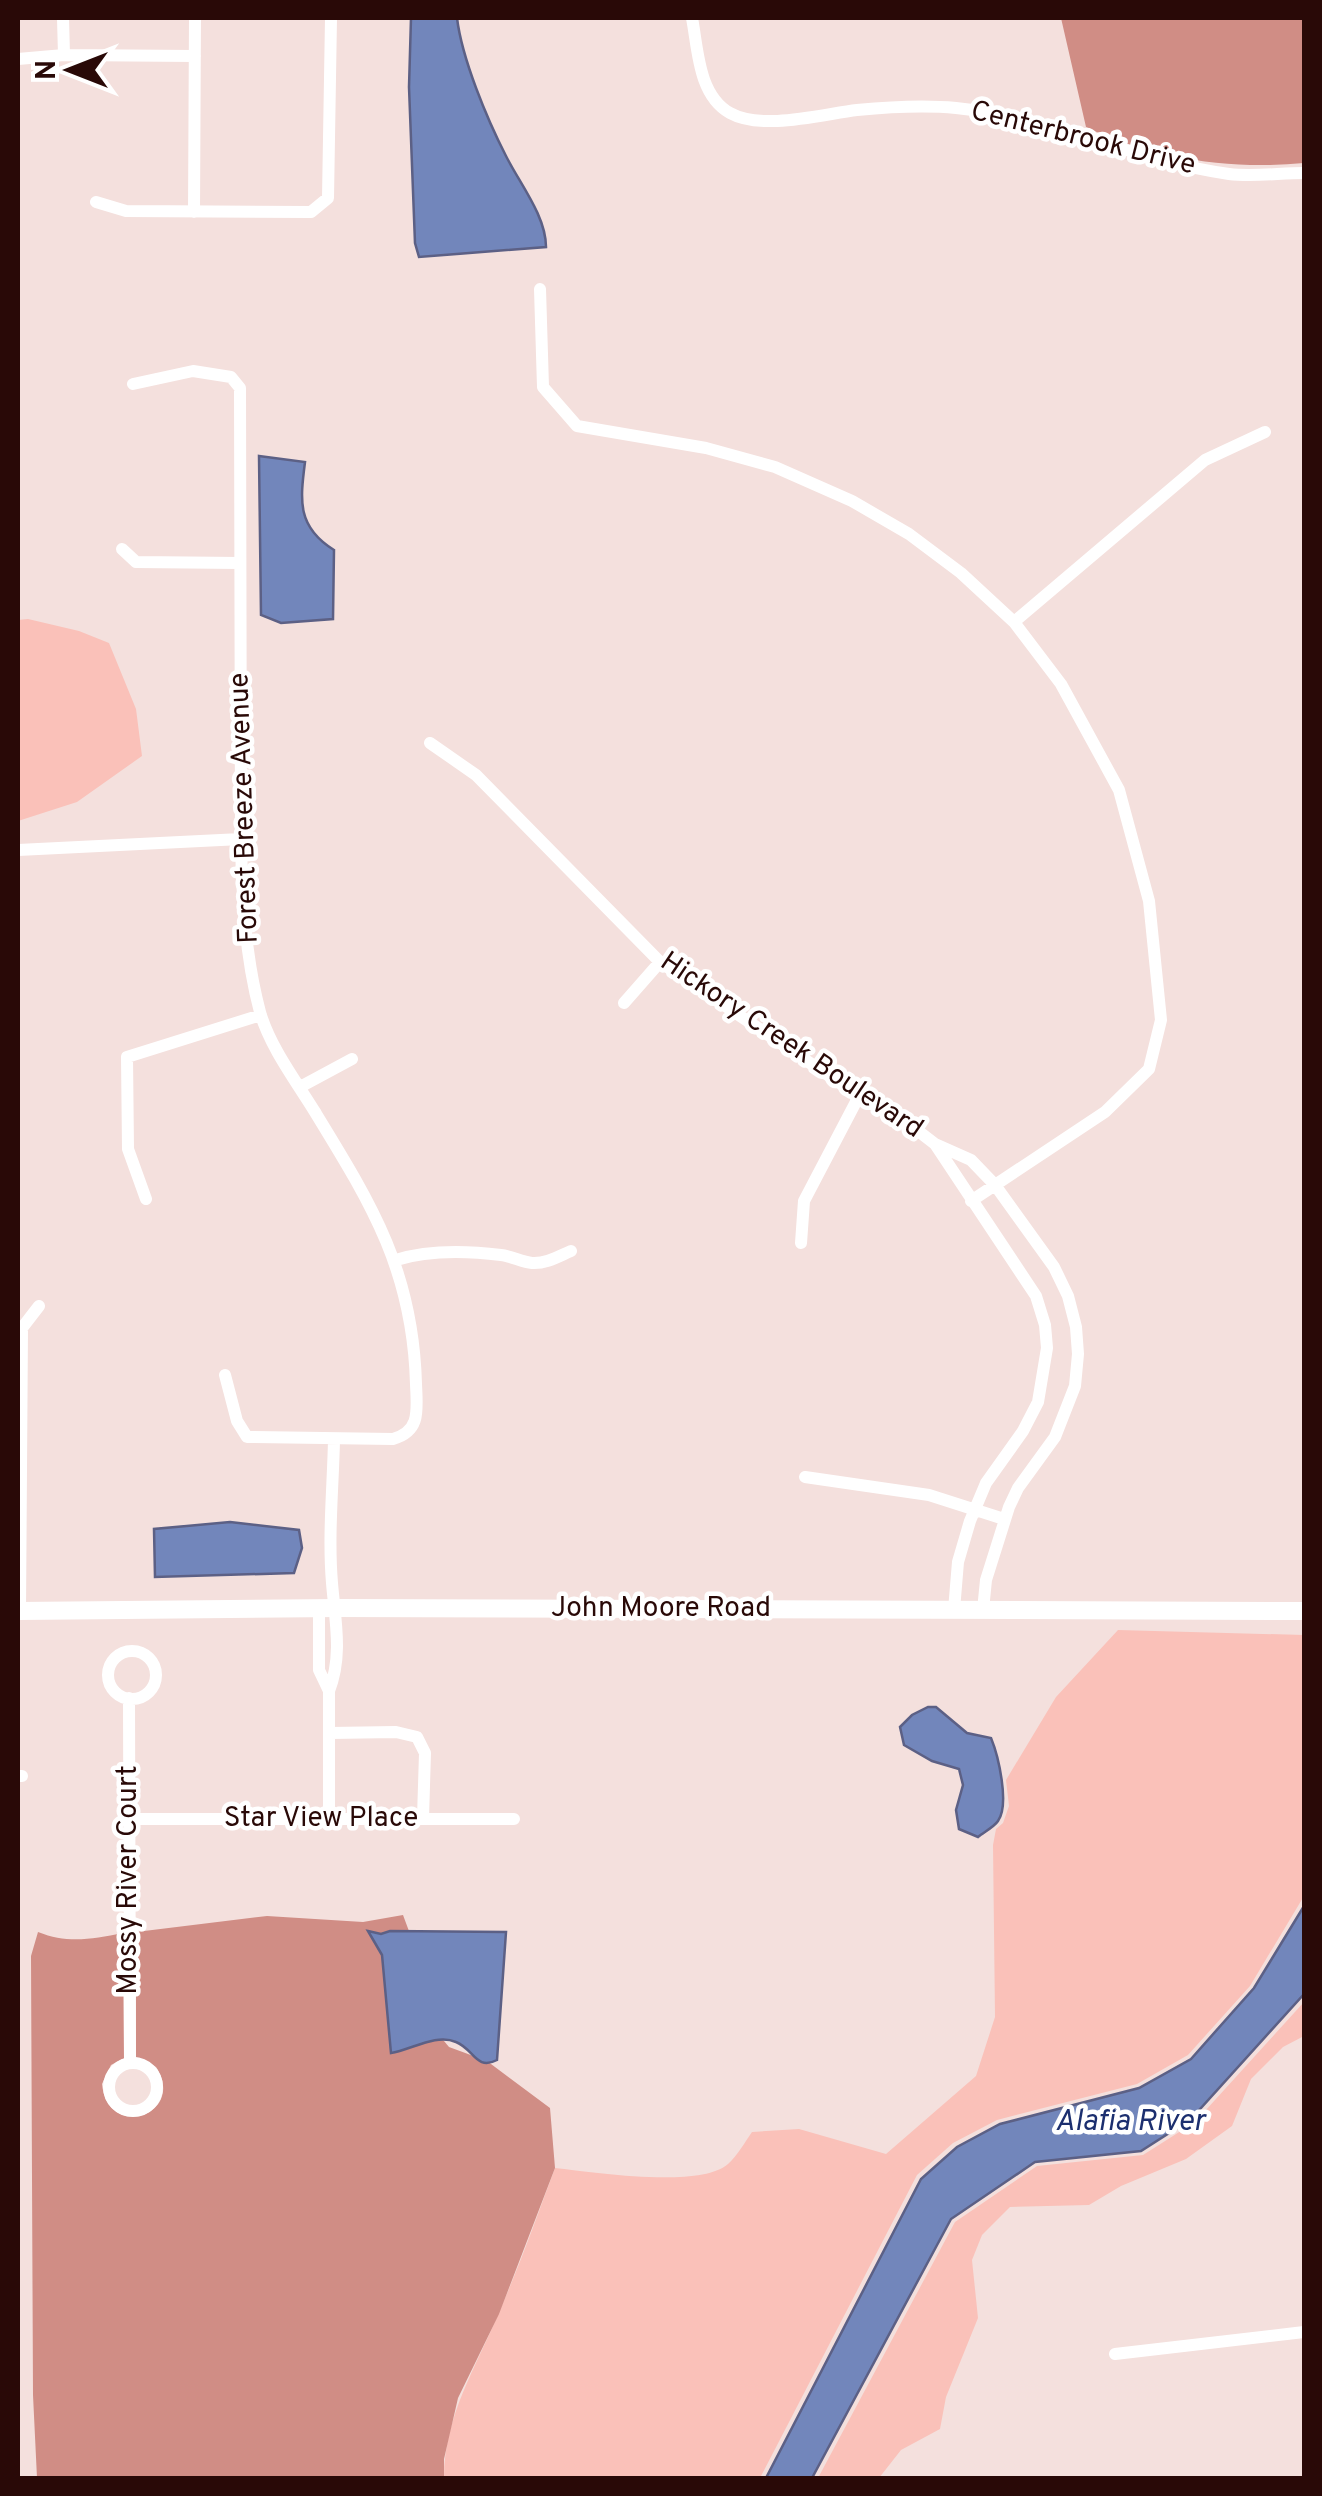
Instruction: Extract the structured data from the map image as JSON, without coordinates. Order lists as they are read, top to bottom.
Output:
{
  "streets": {
    "street": [
      "Centerbrook Drive",
      "Forest Breeze Avenue",
      "Hickory Creek Boulevard",
      "John Moore Road",
      "Star View Place",
      "Mossy River Court"
    ]
  },
  "crossings": [
    ["Hickory Creek Boulevard", "John Moore Road"],
    ["Star View Place", "Mossy River Court"]
  ],
  "water": ["Alafia River"],
  "north": "left"
}
